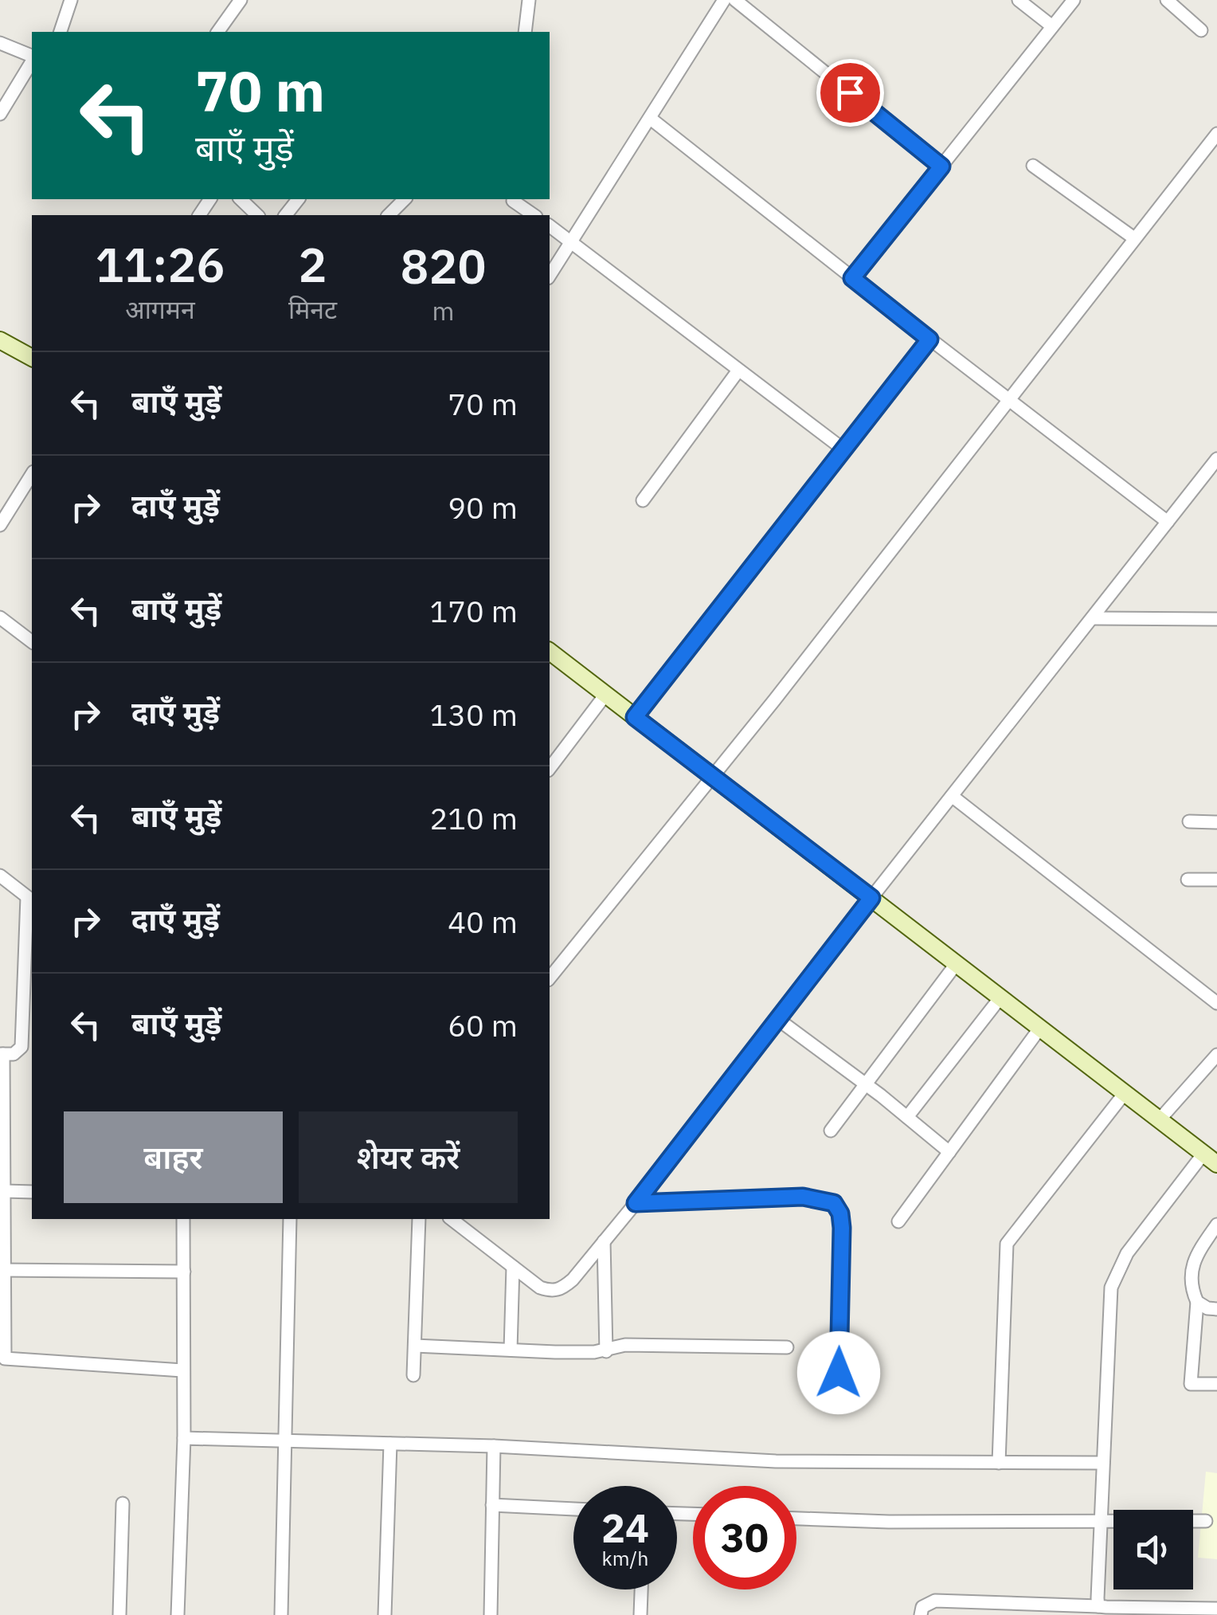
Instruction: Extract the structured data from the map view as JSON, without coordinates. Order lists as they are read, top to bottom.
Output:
{
  "page": {
    "turn": ["70 m", "बाएँ मुड़ें"],
    "eta": [
      "11:26",
      "आगमन",
      "2",
      "मिनट",
      "820",
      "m"
    ],
    "list": [
      {
        "name": "बाएँ मुड़ें",
        "value": "70 m"
      },
      {
        "name": "दाएँ मुड़ें",
        "value": "90 m"
      },
      {
        "name": "बाएँ मुड़ें",
        "value": "170 m"
      },
      {
        "name": "दाएँ मुड़ें",
        "value": "130 m"
      },
      {
        "name": "बाएँ मुड़ें",
        "value": "210 m"
      },
      {
        "name": "दाएँ मुड़ें",
        "value": "40 m"
      },
      {
        "name": "बाएँ मुड़ें",
        "value": "60 m"
      }
    ],
    "buttons": ["बाहर", "शेयर करें"],
    "speed": "24 km/h",
    "limit": "30"
  }
}
